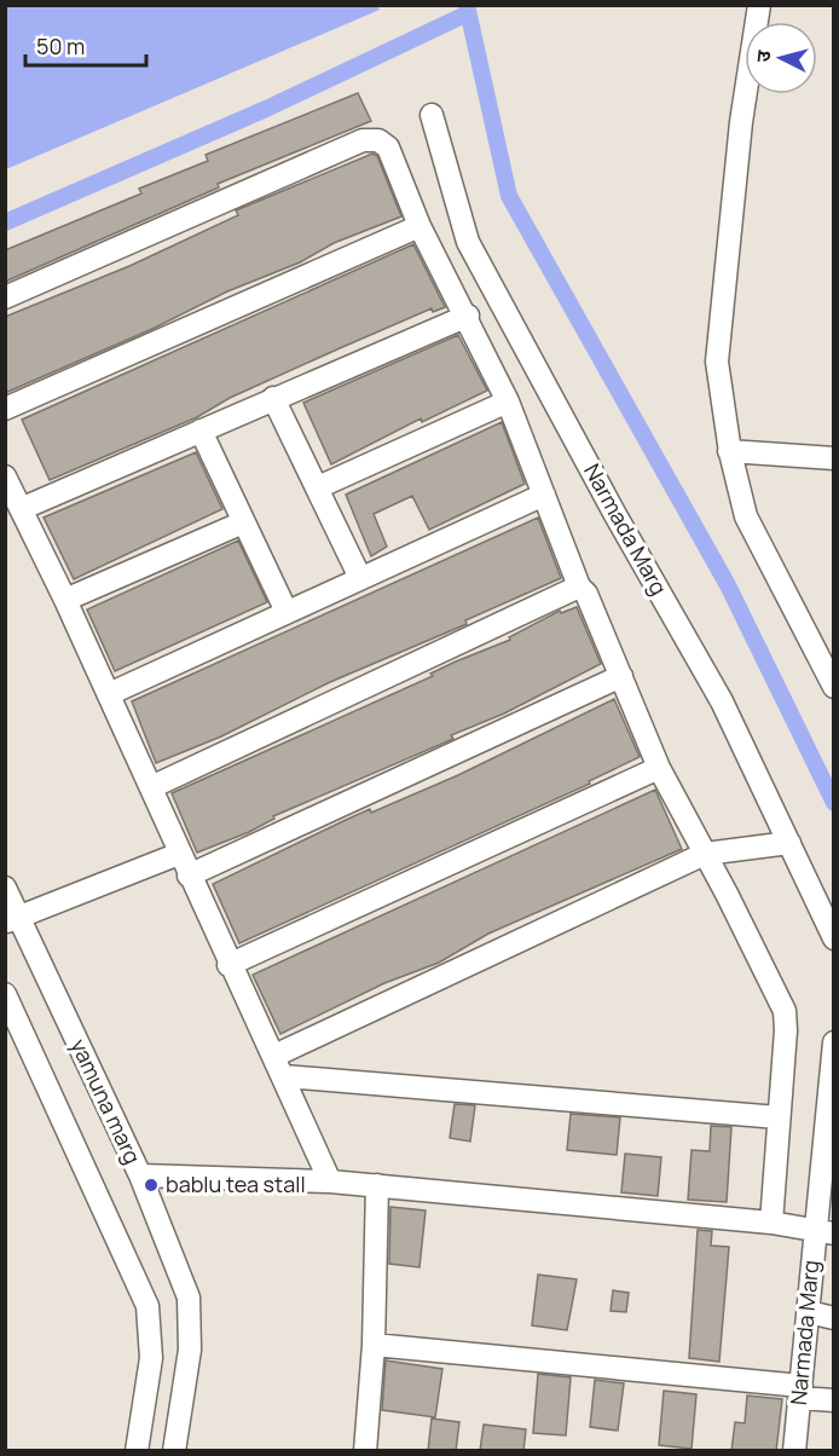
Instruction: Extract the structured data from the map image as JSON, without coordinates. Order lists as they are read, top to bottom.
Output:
{
  "streets": {
    "street": ["Narmada Marg", "yamuna marg"]
  },
  "places": ["bablu tea stall"],
  "scale_bar": "50 m",
  "north": "left"
}
